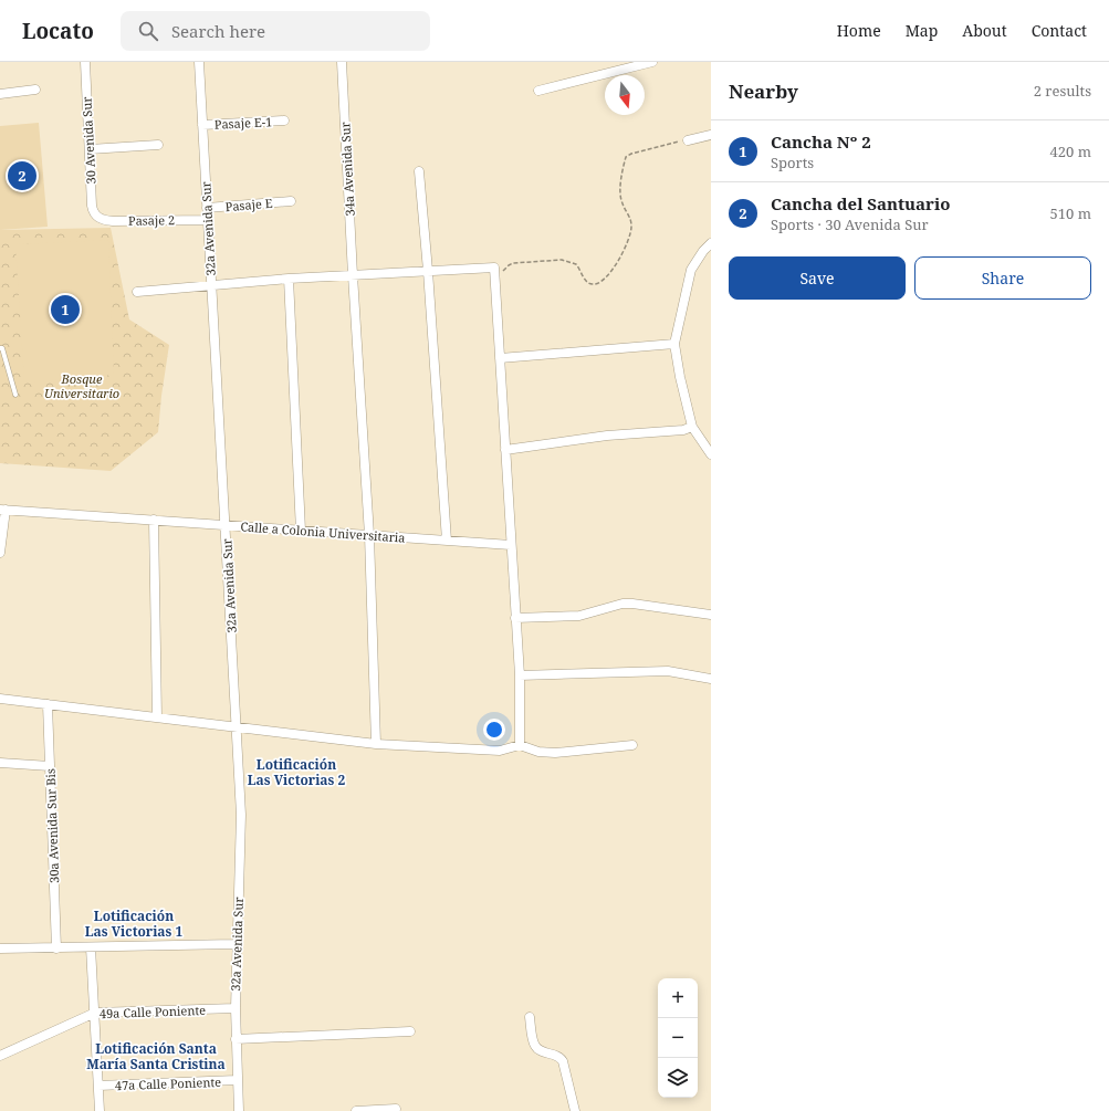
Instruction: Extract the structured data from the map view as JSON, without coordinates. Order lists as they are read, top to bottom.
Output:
{
  "streets": {
    "street": [
      "Pasaje E-1",
      "30 Avenida Sur",
      "34a Avenida Sur",
      "Pasaje E",
      "Pasaje 2",
      "32a Avenida Sur",
      "Calle a Colonia Universitaria",
      "30a Avenida Sur Bis",
      "49a Calle Poniente",
      "47a Calle Poniente"
    ]
  },
  "crossings": [
    ["Pasaje E-1", "32a Avenida Sur"],
    ["30 Avenida Sur", "Pasaje 2"],
    ["34a Avenida Sur", "Calle a Colonia Universitaria"],
    ["Pasaje E", "32a Avenida Sur"],
    ["Pasaje 2", "32a Avenida Sur"],
    ["32a Avenida Sur", "Calle a Colonia Universitaria"],
    ["32a Avenida Sur", "49a Calle Poniente"],
    ["32a Avenida Sur", "47a Calle Poniente"]
  ],
  "districts": ["Lotificación Las Victorias 2", "Lotificación Las Victorias 1", "Lotificación Santa María Santa Cristina"],
  "parks": ["Bosque Universitario"],
  "north": "bottom",
  "page": {
    "header": "Locato",
    "search": "Search here",
    "nav": [
      "Home",
      "Map",
      "About",
      "Contact"
    ],
    "heading": ["Nearby", "2 results"],
    "list": [
      {
        "mark": "1",
        "name": "Cancha Nº 2",
        "note": "Sports",
        "value": "420 m"
      },
      {
        "mark": "2",
        "name": "Cancha del Santuario",
        "note": "Sports · 30 Avenida Sur",
        "value": "510 m"
      }
    ],
    "pins": ["2", "1"],
    "buttons": ["Save", "Share"],
    "map_buttons": ["+", "−"]
  }
}
